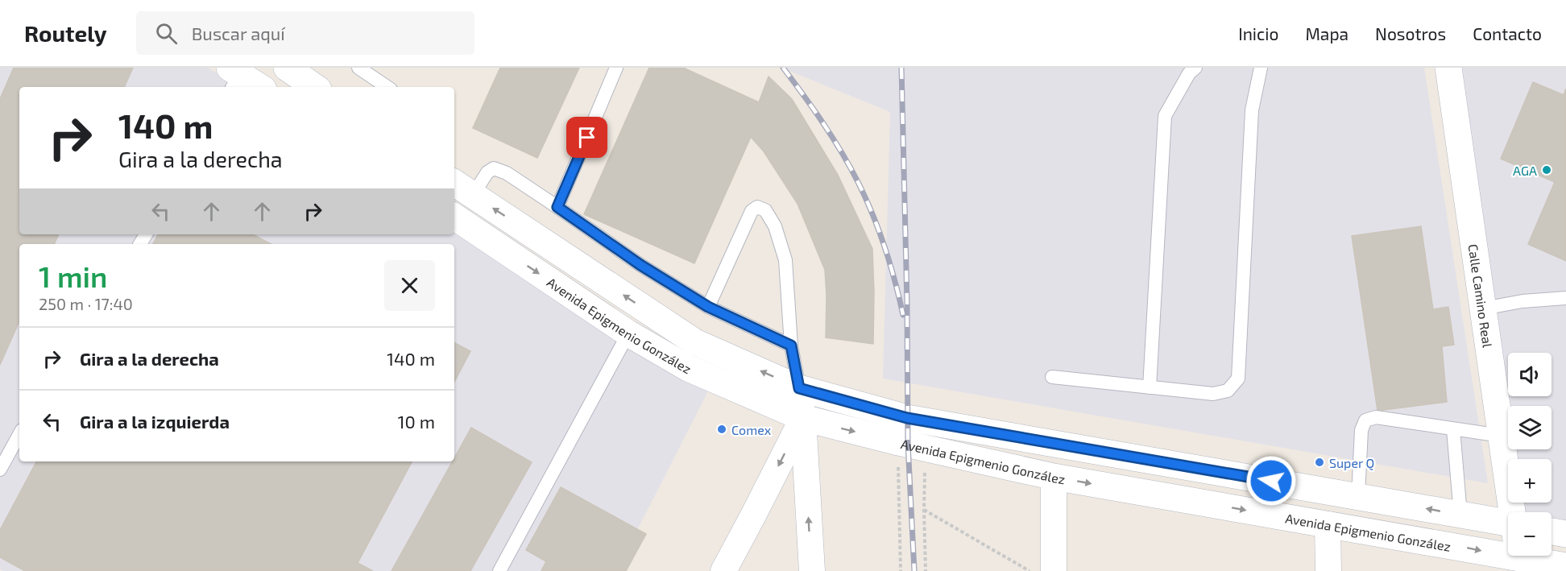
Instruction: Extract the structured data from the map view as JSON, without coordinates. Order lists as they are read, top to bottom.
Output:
{
  "streets": {
    "main road": ["Calle Camino Real", "Avenida Epigmenio González"]
  },
  "places": ["AGA", "Comex", "Super Q"],
  "page": {
    "header": "Routely",
    "search": "Buscar aquí",
    "nav": [
      "Inicio",
      "Mapa",
      "Nosotros",
      "Contacto"
    ],
    "turn": ["140 m", "Gira a la derecha"],
    "heading": ["1 min", "250 m · 17:40"],
    "list": [
      {
        "name": "Gira a la derecha",
        "value": "140 m"
      },
      {
        "name": "Gira a la izquierda",
        "value": "10 m"
      }
    ],
    "map_buttons": ["+", "−"]
  }
}
